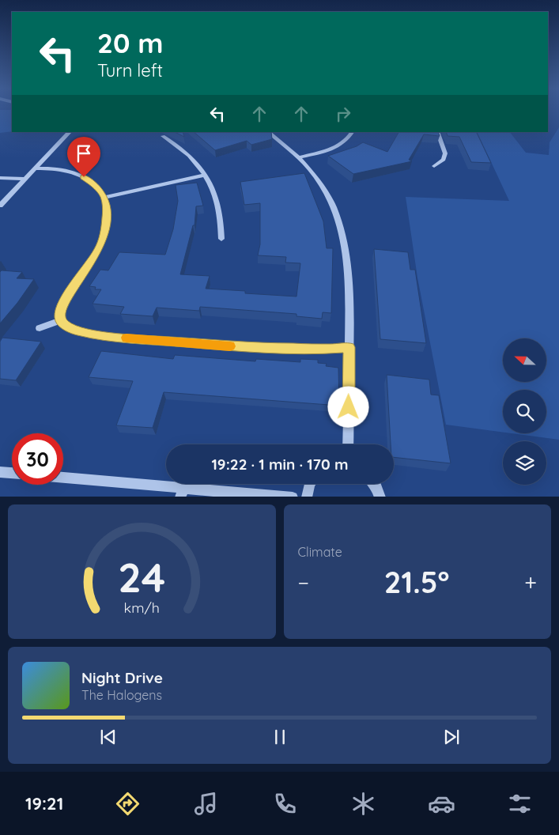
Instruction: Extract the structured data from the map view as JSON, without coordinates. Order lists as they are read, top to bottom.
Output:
{
  "north": "left",
  "page": {
    "turn": ["20 m", "Turn left"],
    "limit": "30",
    "trip": "19:22 · 1 min · 170 m",
    "tile": "Climate",
    "heat": ["−", "21.5°", "+"],
    "song": ["Night Drive", "The Halogens"],
    "tabs": "19:21",
    "gauge": ["24", "km/h"]
  }
}
